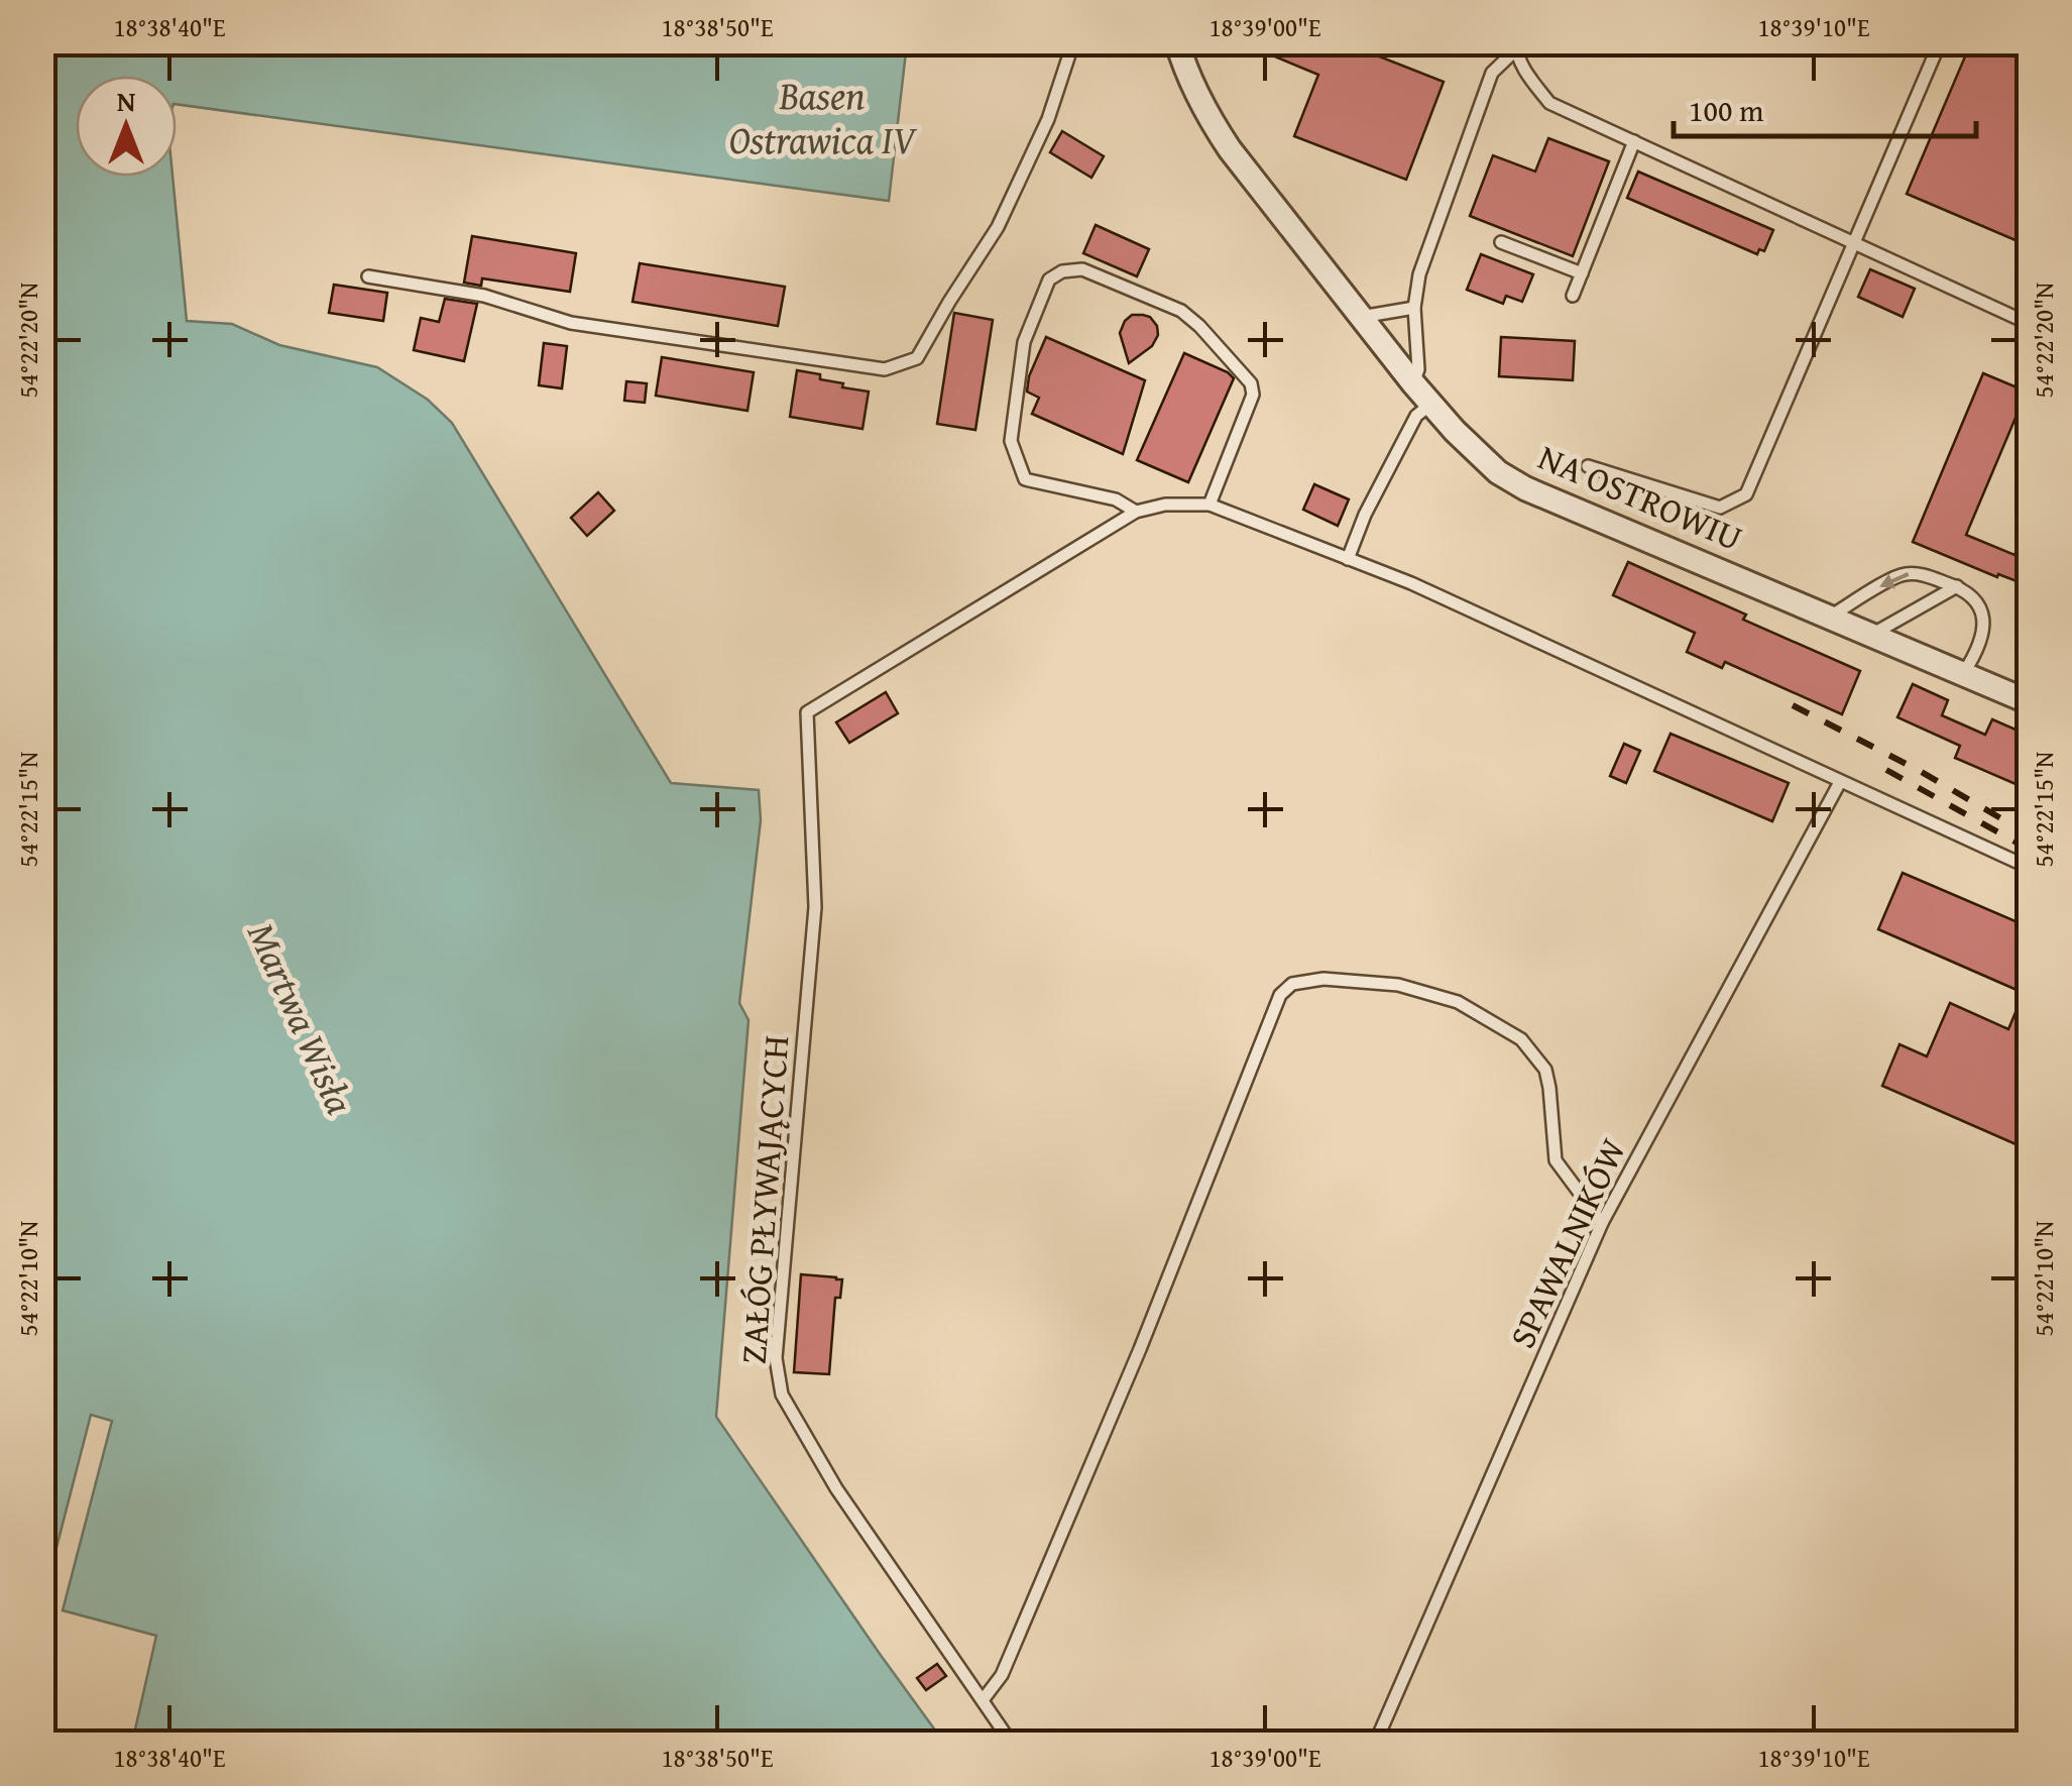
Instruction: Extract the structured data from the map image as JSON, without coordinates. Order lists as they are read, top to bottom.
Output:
{
  "streets": {
    "street": ["NA OSTROWIU"],
    "lane": ["ZAŁÓG PŁYWAJĄCYCH", "SPAWALNIKÓW"]
  },
  "water": ["Basen Ostrawica IV", "Martwa Wisła"],
  "scale_bar": "100 m",
  "north": "top",
  "coordinates": [
    "18°38'40\"E",
    "18°38'50\"E",
    "18°39'00\"E",
    "18°39'10\"E",
    "54°22'20\"N",
    "54°22'15\"N",
    "54°22'10\"N"
  ]
}
